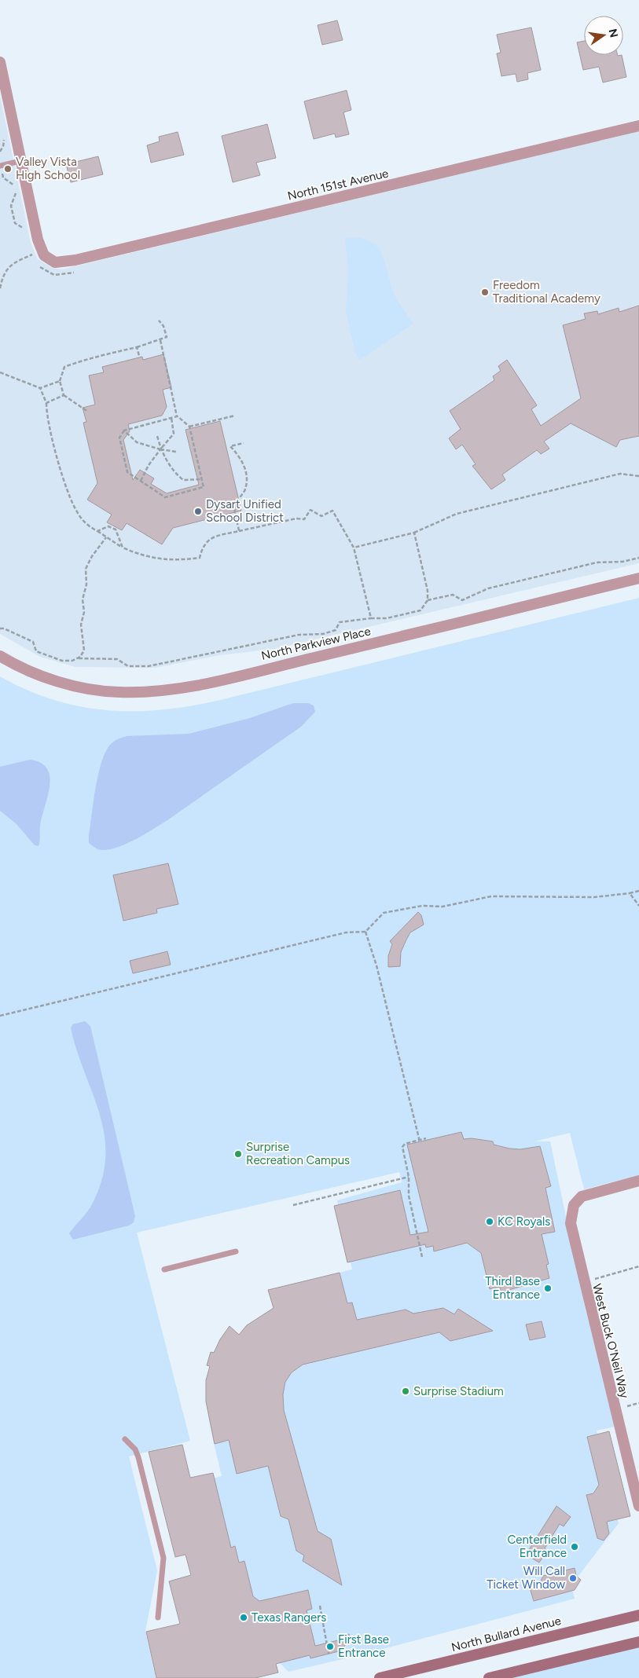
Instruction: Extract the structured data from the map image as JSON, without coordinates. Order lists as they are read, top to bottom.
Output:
{
  "streets": {
    "main road": ["North Bullard Avenue"],
    "street": ["North 151st Avenue", "North Parkview Place", "West Buck O'Neil Way"]
  },
  "places": [
    "Valley Vista High School",
    "Freedom Traditional Academy",
    "Dysart Unified School District",
    "Surprise Recreation Campus",
    "KC Royals",
    "Third Base Entrance",
    "Surprise Stadium",
    "Centerfield Entrance",
    "Will Call Ticket Window",
    "Texas Rangers",
    "First Base Entrance"
  ],
  "north": "right"
}
